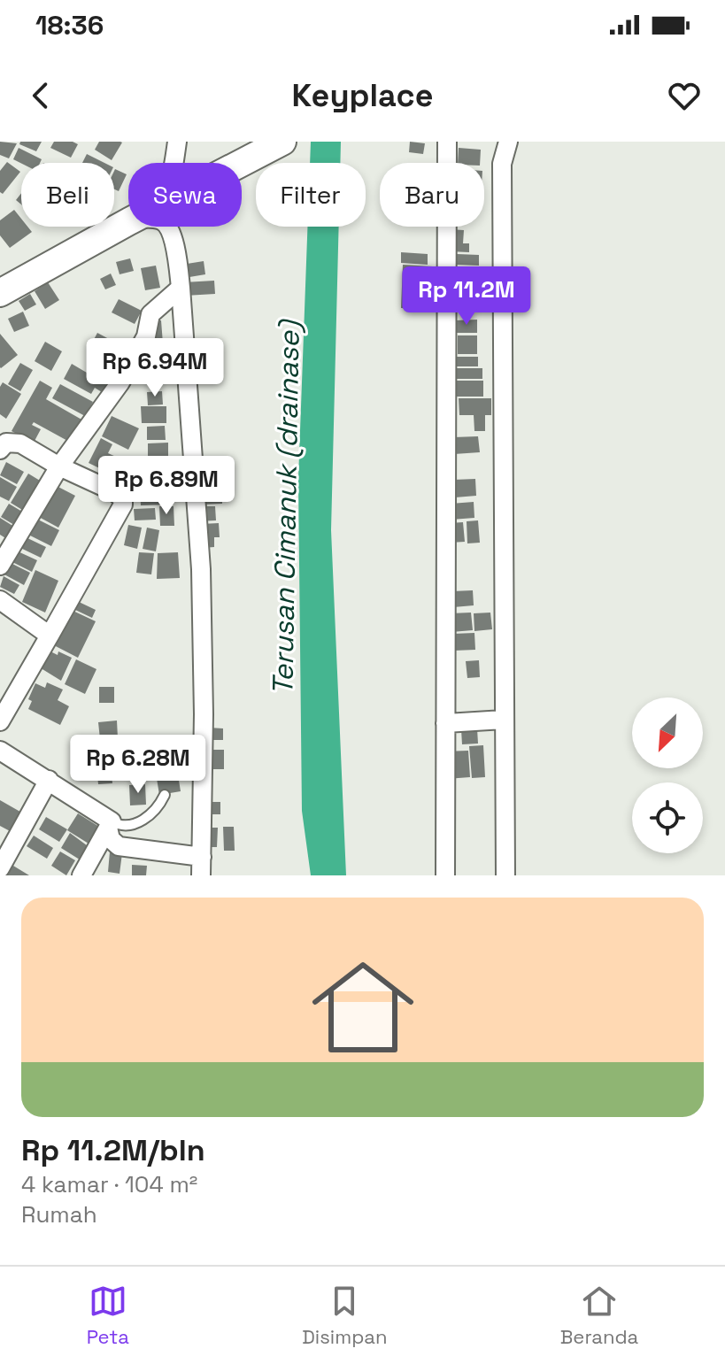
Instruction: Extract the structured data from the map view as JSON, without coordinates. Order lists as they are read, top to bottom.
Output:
{
  "water": ["Terusan Cimanuk (drainase)"],
  "north": "bottom left",
  "page": {
    "status": "18:36",
    "header": "Keyplace",
    "chip": [
      "Beli",
      "Sewa",
      "Filter",
      "Baru"
    ],
    "price": [
      "Rp 11.2M",
      "Rp 6.94M",
      "Rp 6.89M",
      "Rp 6.28M"
    ],
    "list": [
      {
        "name": "Rp 11.2M/bln",
        "note": "4 kamar · 104 m² · Rumah"
      }
    ],
    "tabs": ["Peta", "Disimpan", "Beranda"]
  }
}
